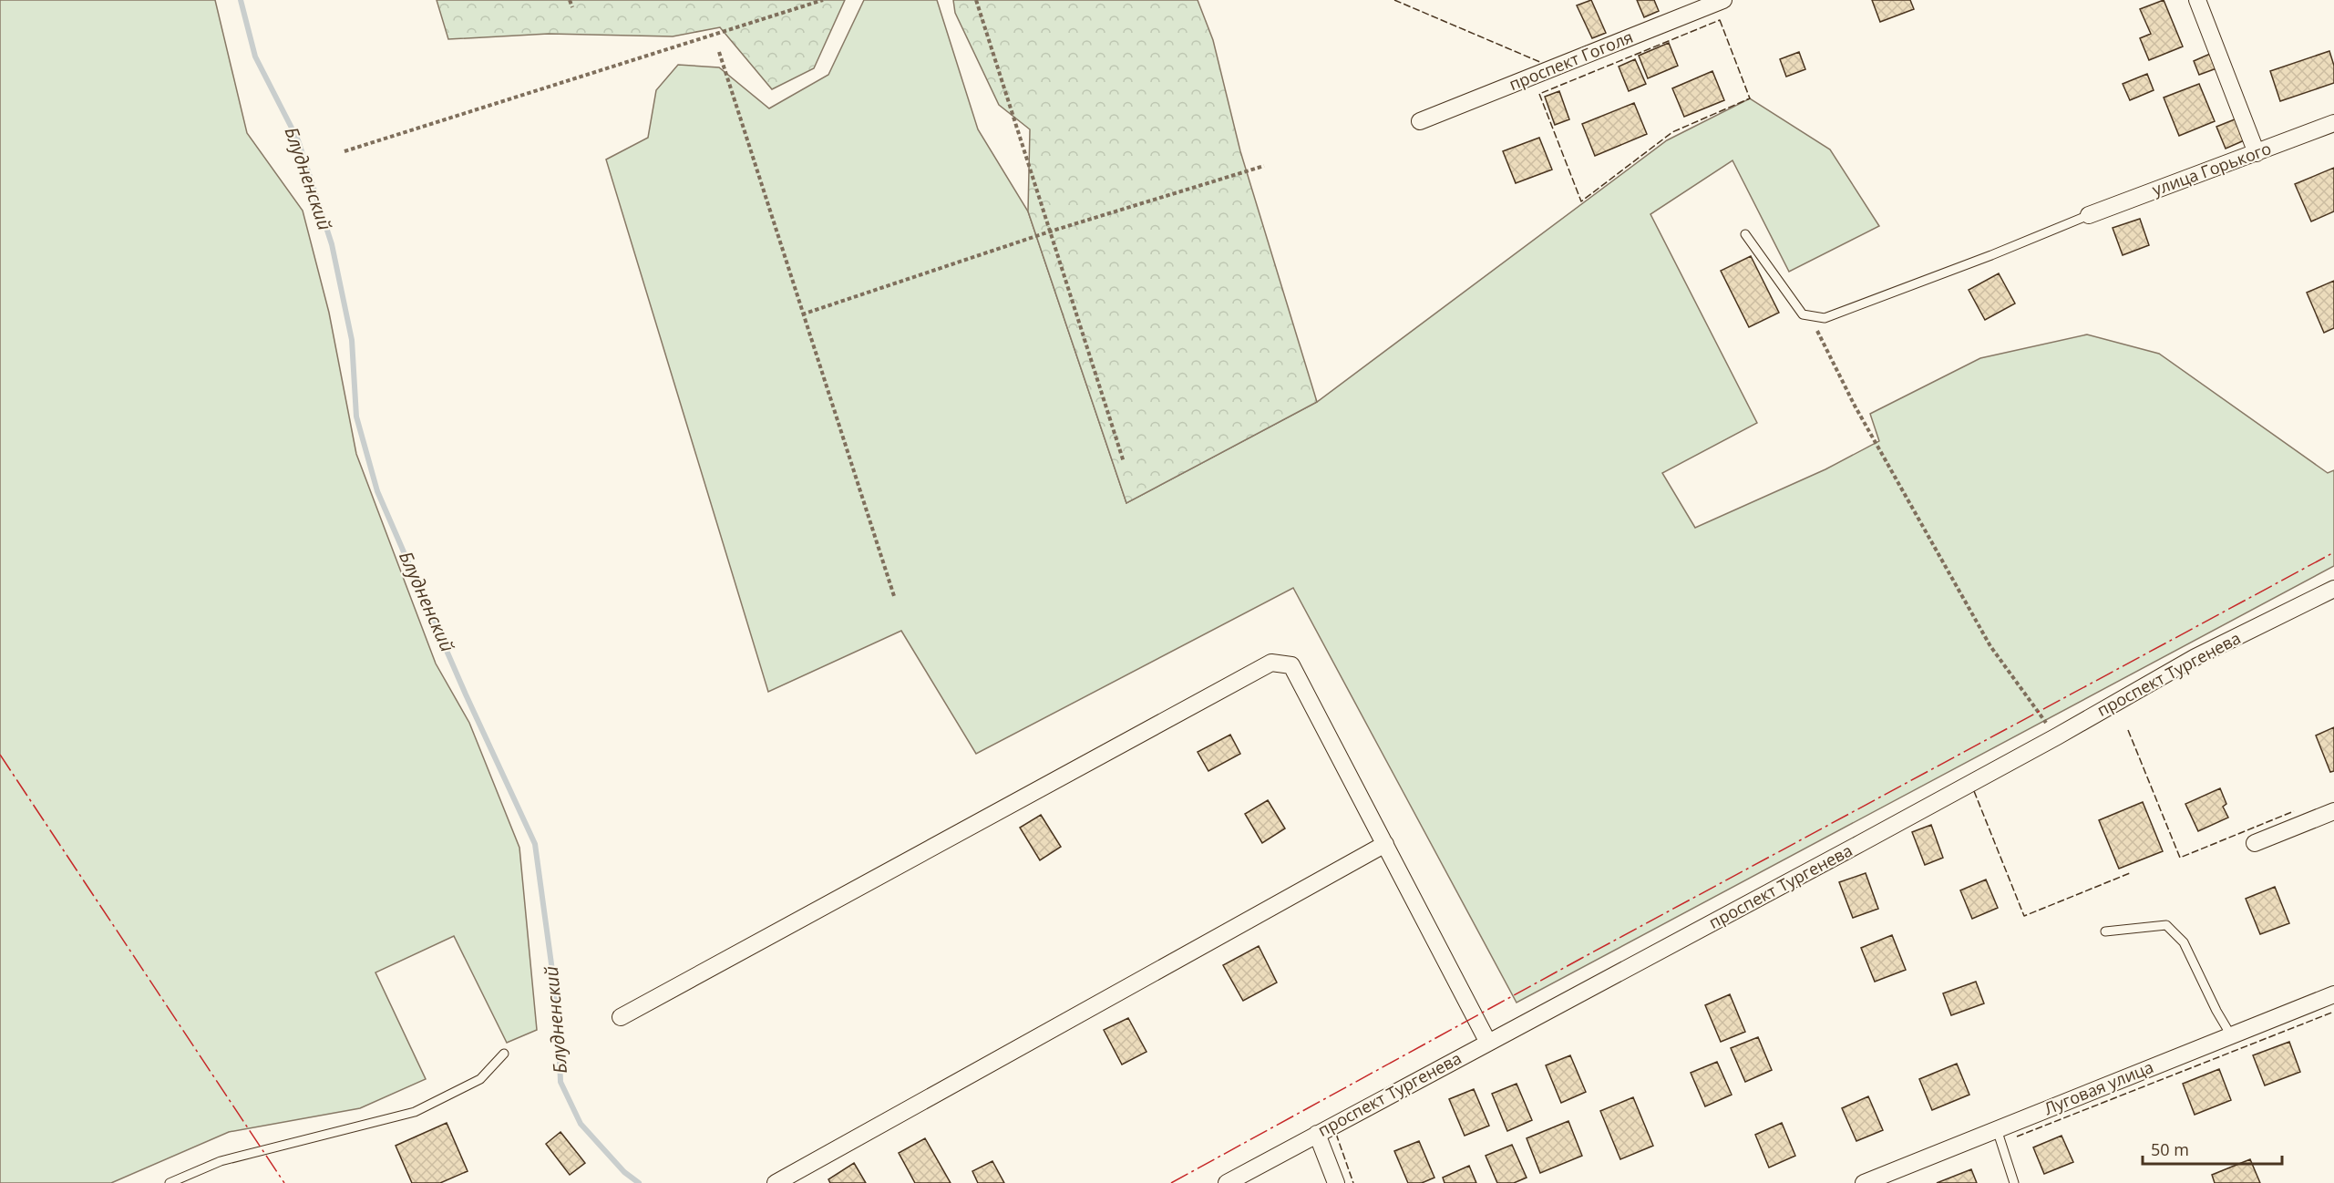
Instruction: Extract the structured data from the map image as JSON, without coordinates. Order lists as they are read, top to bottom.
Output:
{
  "streets": {
    "street": [
      "проспект Гоголя",
      "улица Горького",
      "проспект Тургенева",
      "Луговая улица"
    ]
  },
  "water": ["Блудненский"],
  "scale_bar": "50 m"
}
